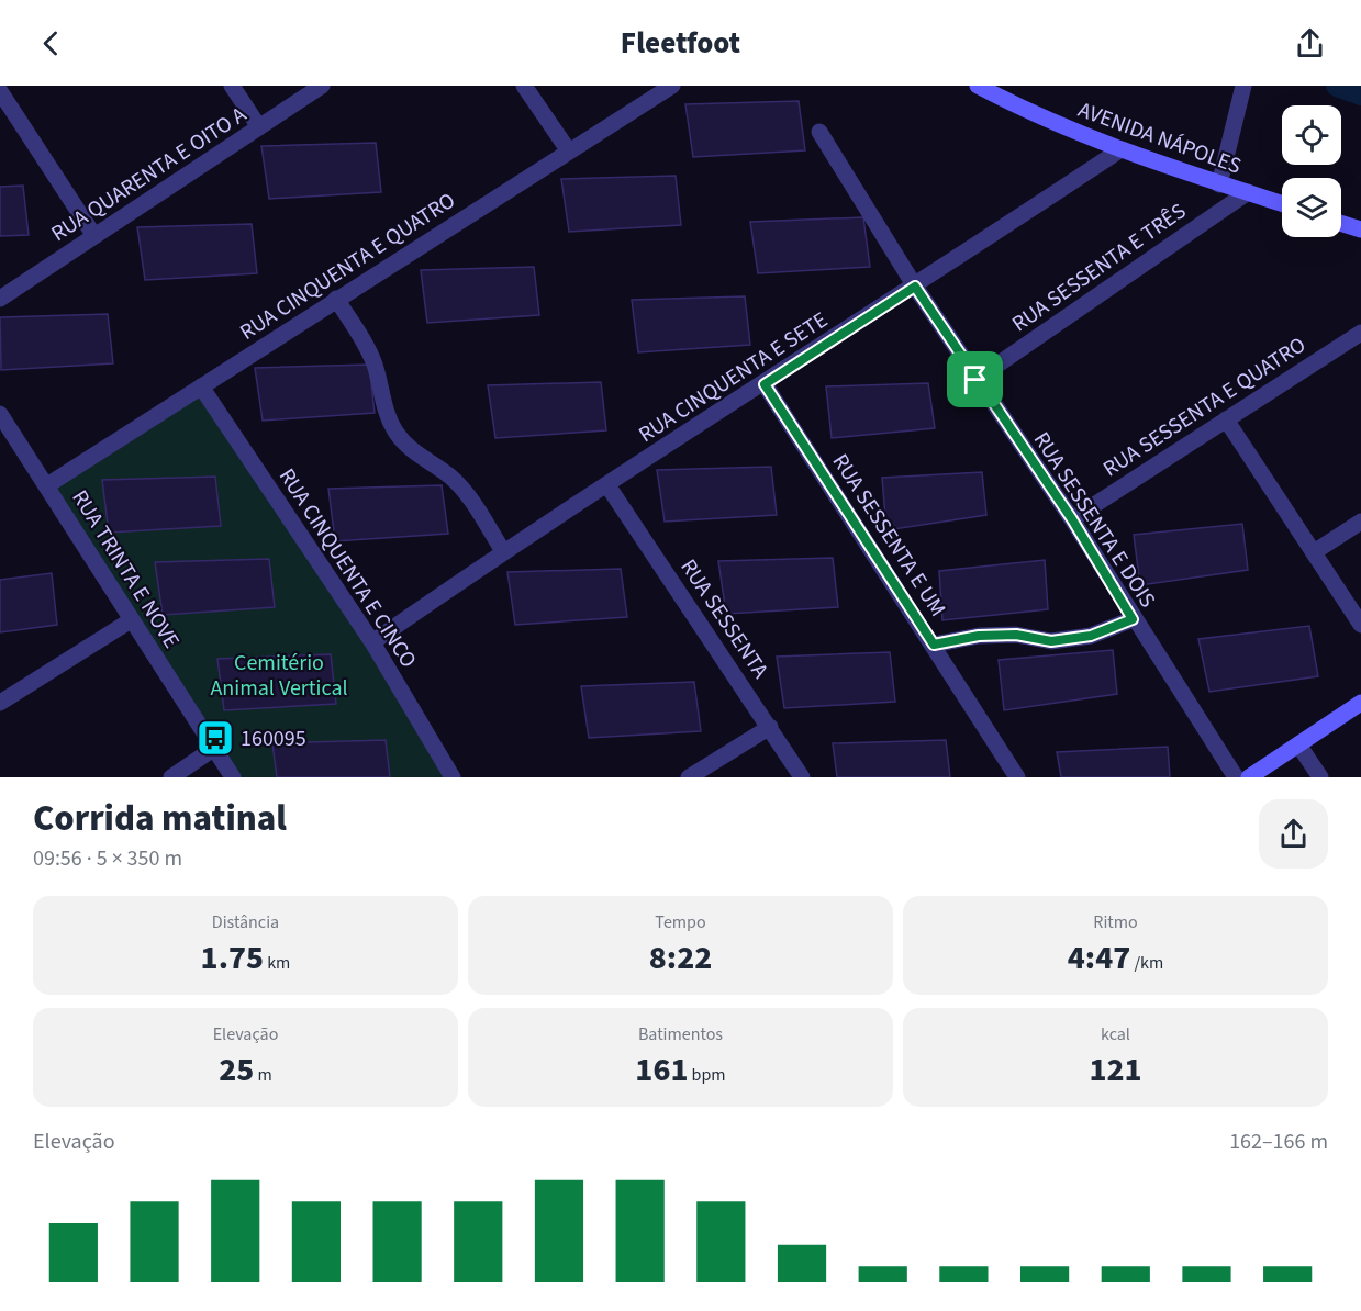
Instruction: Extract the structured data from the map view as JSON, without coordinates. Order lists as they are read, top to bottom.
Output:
{
  "streets": {
    "main road": ["AVENIDA NÁPOLES"],
    "street": [
      "RUA QUARENTA E OITO A",
      "RUA CINQUENTA E QUATRO",
      "RUA SESSENTA E TRÊS",
      "RUA CINQUENTA E SETE",
      "RUA SESSENTA E QUATRO",
      "RUA SESSENTA E DOIS",
      "RUA SESSENTA E UM",
      "RUA CINQUENTA E CINCO",
      "RUA TRINTA E NOVE",
      "RUA SESSENTA"
    ]
  },
  "crossings": [
    ["AVENIDA NÁPOLES", "RUA SESSENTA E TRÊS"],
    ["AVENIDA NÁPOLES", "RUA CINQUENTA E SETE"],
    ["RUA CINQUENTA E QUATRO", "RUA CINQUENTA E CINCO"],
    ["RUA CINQUENTA E QUATRO", "RUA TRINTA E NOVE"],
    ["RUA SESSENTA E TRÊS", "RUA SESSENTA E DOIS"],
    ["RUA CINQUENTA E SETE", "RUA SESSENTA E DOIS"],
    ["RUA CINQUENTA E SETE", "RUA SESSENTA E UM"],
    ["RUA CINQUENTA E SETE", "RUA CINQUENTA E CINCO"],
    ["RUA CINQUENTA E SETE", "RUA SESSENTA"],
    ["RUA SESSENTA E QUATRO", "RUA SESSENTA E DOIS"]
  ],
  "parks": ["Cemitério Animal Vertical"],
  "places": {
    "bus stop": ["160095"]
  },
  "page": {
    "header": "Fleetfoot",
    "heading": ["Corrida matinal", "09:56 · 5 × 350 m"],
    "stats": [
      ["Distância", "1.75 km"],
      ["Tempo", "8:22"],
      ["Ritmo", "4:47 /km"],
      ["Elevação", "25 m"],
      ["Batimentos", "161 bpm"],
      ["kcal", "121"]
    ],
    "chart": ["Elevação", "162–166 m"]
  }
}
